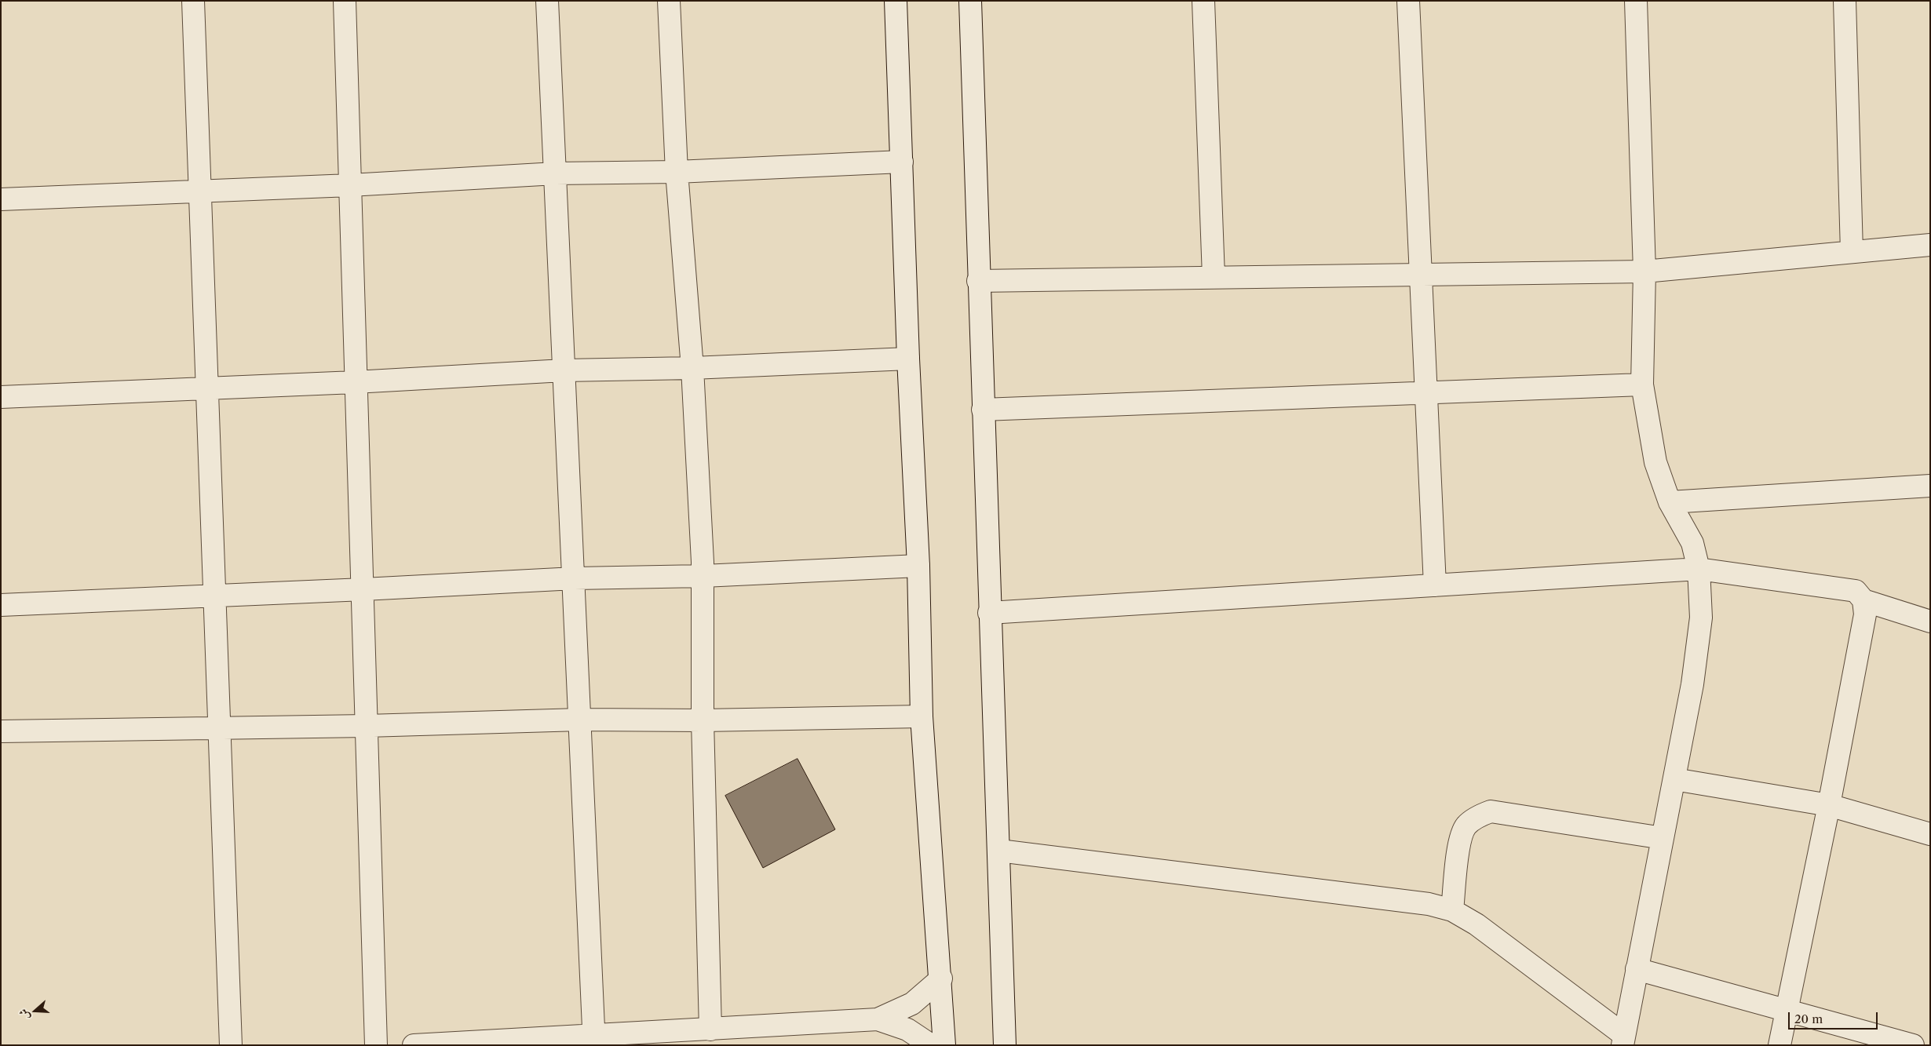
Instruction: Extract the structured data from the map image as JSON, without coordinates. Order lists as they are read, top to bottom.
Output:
{
  "scale_bar": "20 m",
  "north": "left"
}
